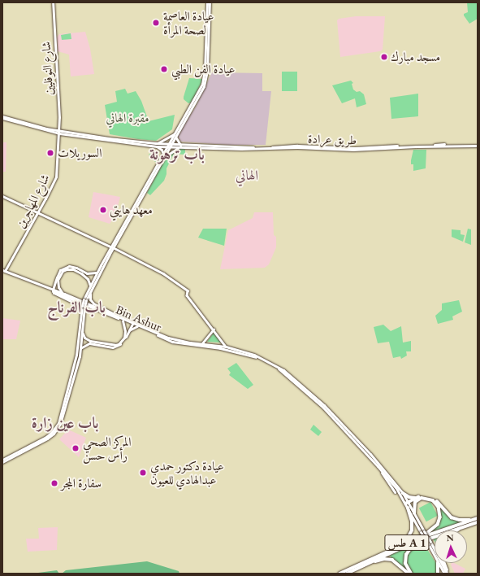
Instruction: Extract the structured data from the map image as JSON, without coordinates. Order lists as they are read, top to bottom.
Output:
{
  "streets": {
    "highway": ["طس A 1"],
    "main road": [
      "شارع النوفليين",
      "طريق عرادة",
      "شارع المهاجرين",
      "Bin Ashur"
    ]
  },
  "crossings": [
    ["شارع النوفليين", "طريق عرادة"],
    ["شارع النوفليين", "شارع المهاجرين"],
    ["طريق عرادة", "شارع المهاجرين"],
    ["شارع المهاجرين", "Bin Ashur"]
  ],
  "districts": [
    "باب ترهونة",
    "الهاني",
    "باب الفرناج",
    "باب عين زارة"
  ],
  "parks": ["مقبرة الهاني"],
  "places": [
    "عيادة العاصمة لصحة المرأة",
    "مسجد مبارك",
    "عيادة الفن الطبي",
    "السوريلات",
    "معهد هايتي",
    "المركز الصحي رأس حسن",
    "عيادة دكتور حمدي عبدالهادي للعيون",
    "سفارة المجر"
  ],
  "north": "top"
}
